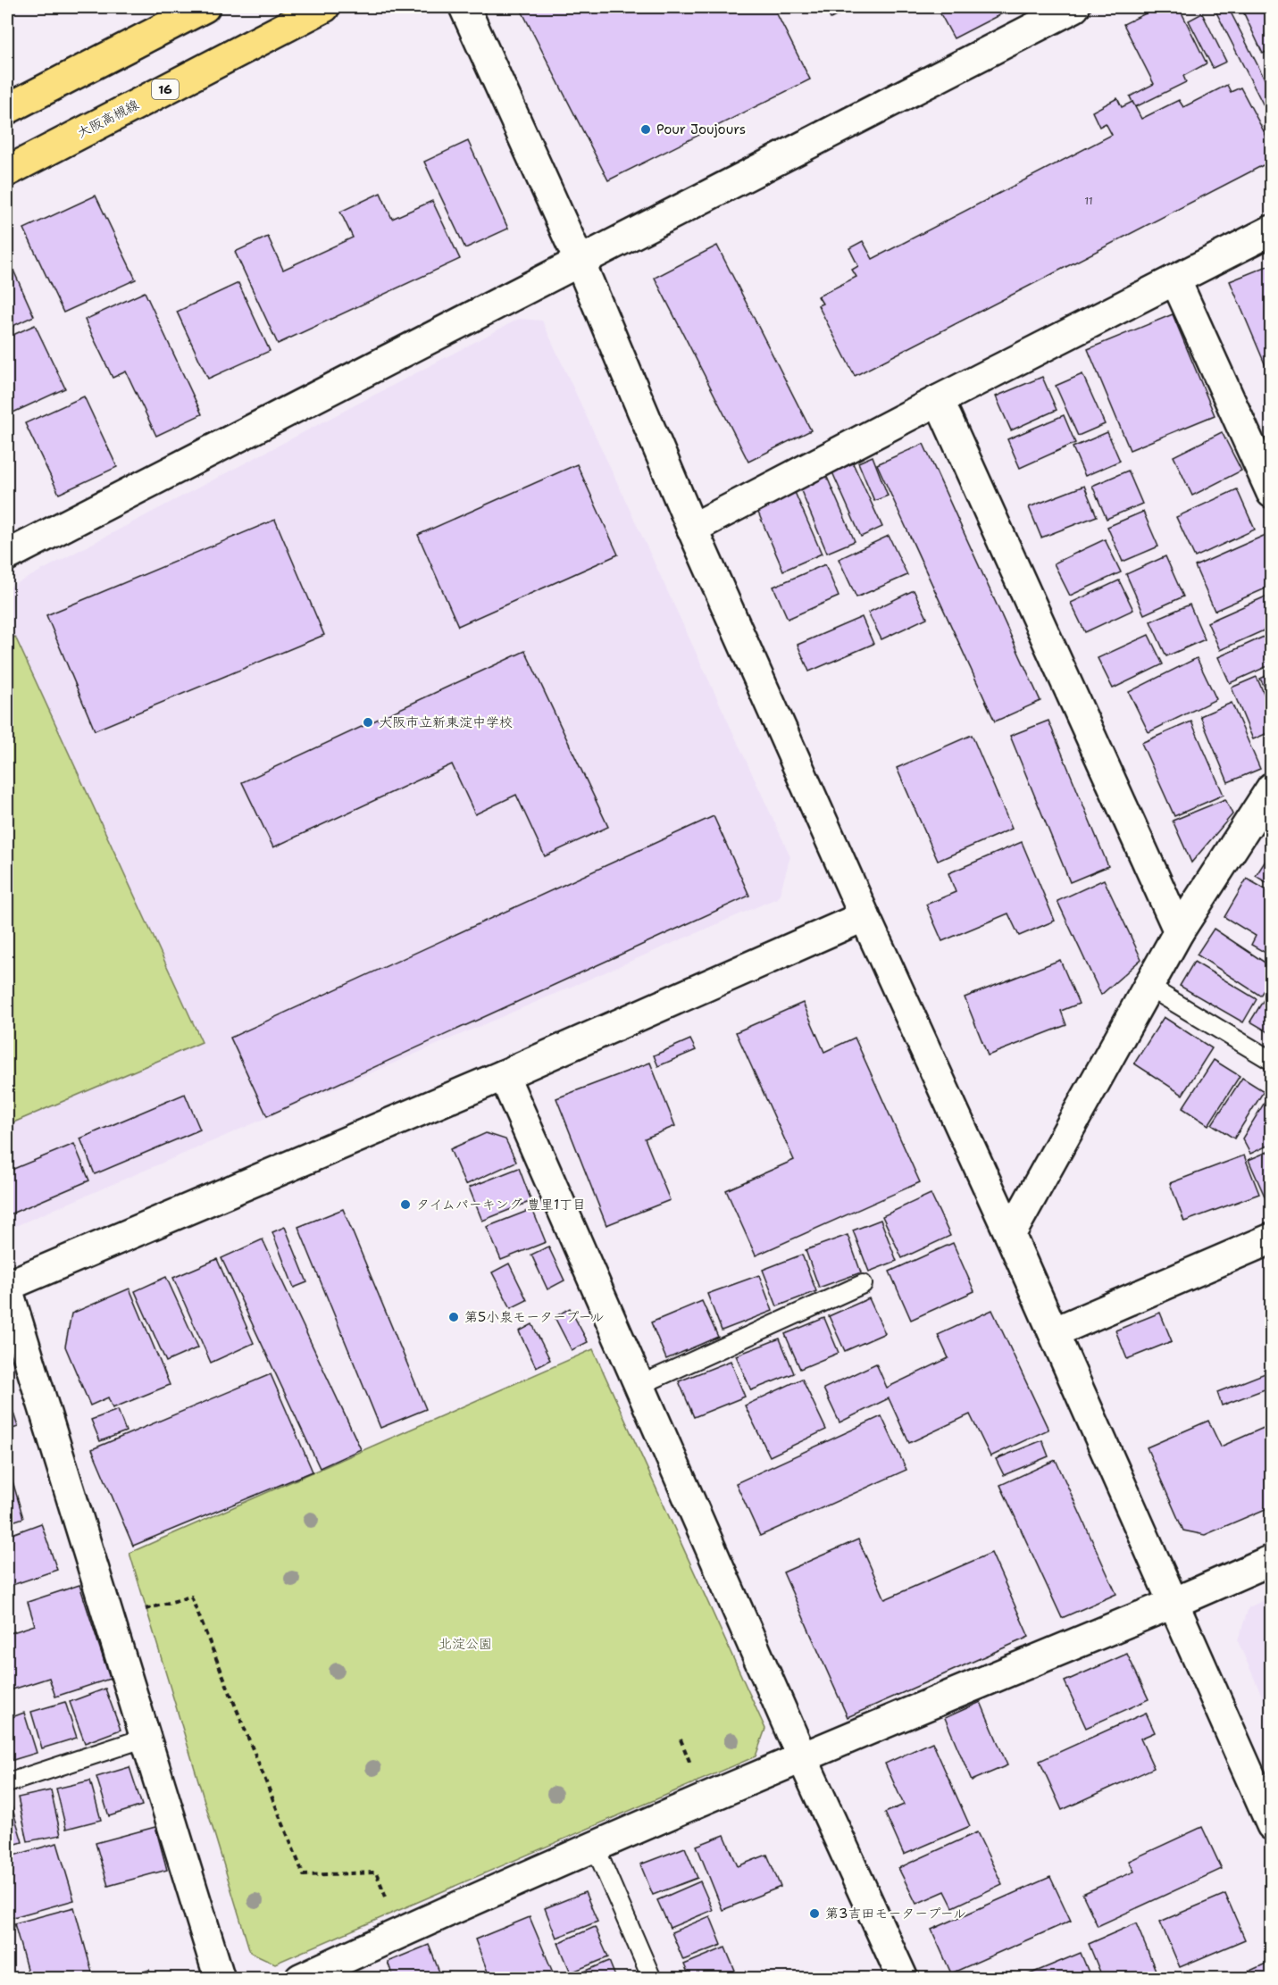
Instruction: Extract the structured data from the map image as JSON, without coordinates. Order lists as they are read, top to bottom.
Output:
{
  "streets": {
    "main road": ["16", "大阪高槻線"]
  },
  "parks": ["北淀公園"],
  "places": [
    "Pour Joujours",
    "大阪市立新東淀中学校",
    "タイムパーキング 豊里1丁目",
    "第5小泉モータープール",
    "第3吉田モータープール"
  ],
  "house_numbers": ["11"]
}
